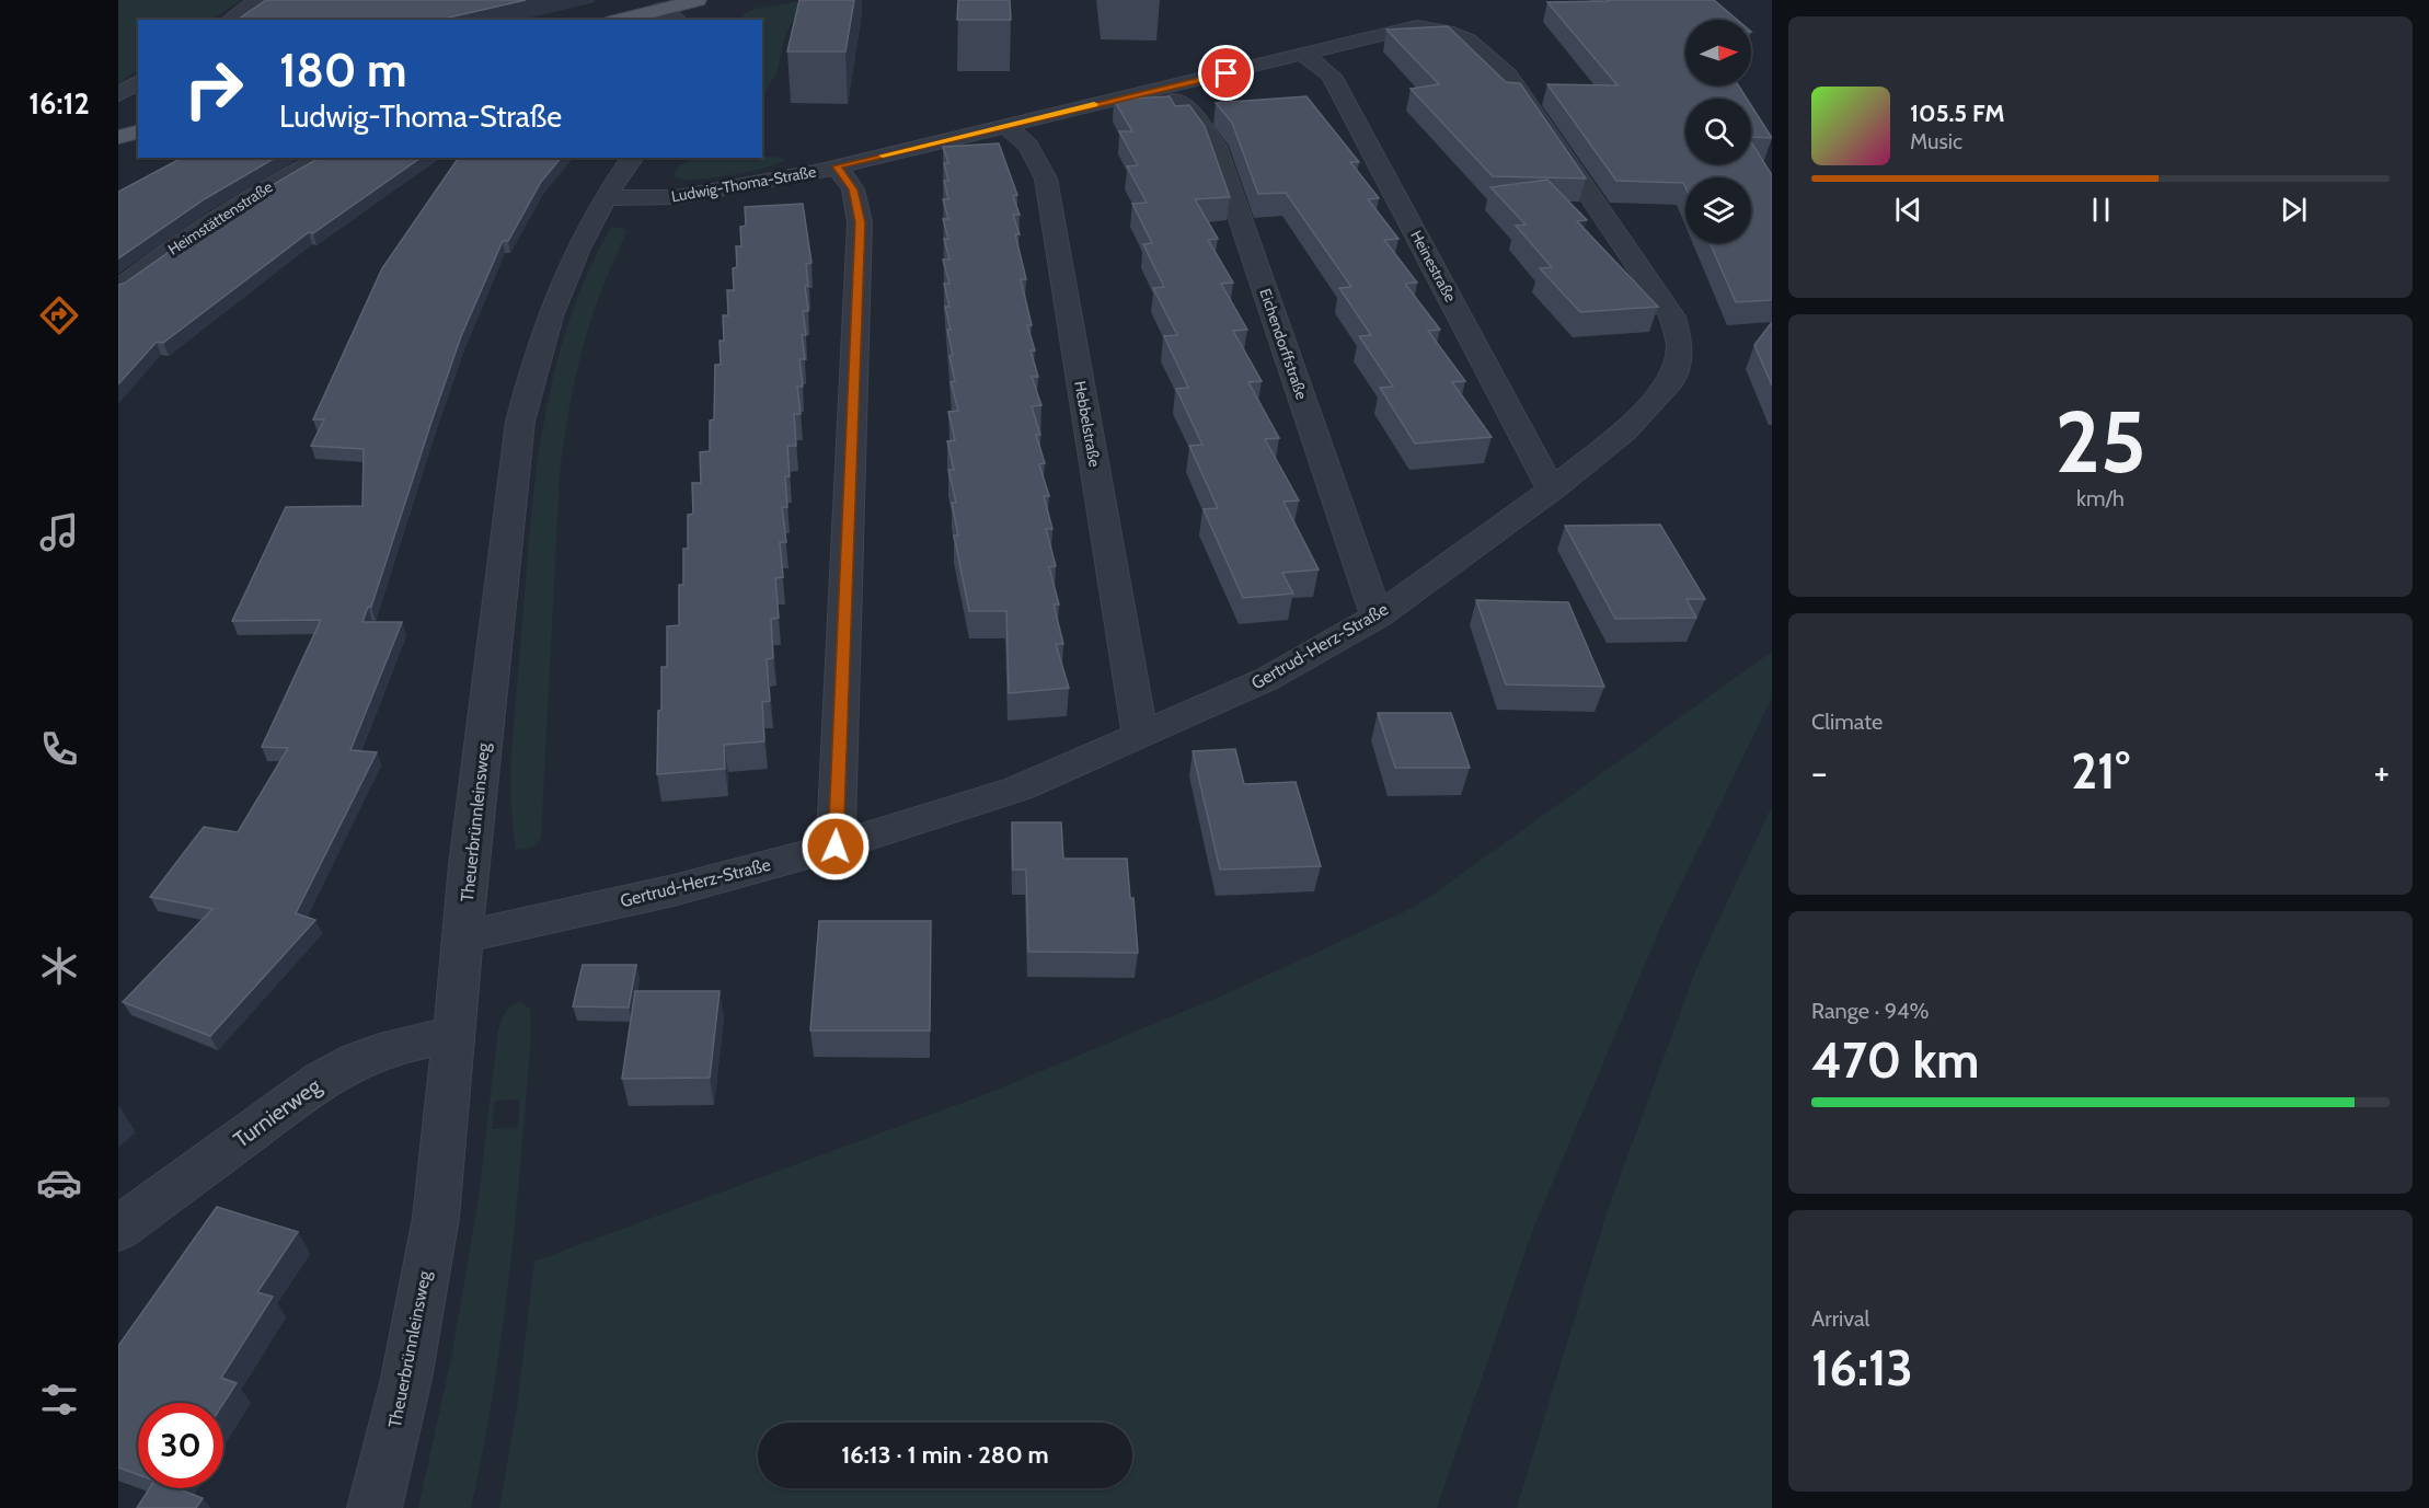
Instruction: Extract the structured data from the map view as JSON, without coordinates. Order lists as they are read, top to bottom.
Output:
{
  "streets": {
    "street": [
      "Ludwig-Thoma-Straße",
      "Heimstättenstraße",
      "Heinestraße",
      "Eichendorffstraße",
      "Hebbelstraße",
      "Gertrud-Herz-Straße",
      "Theuerbrünnleinsweg",
      "Turnierweg"
    ]
  },
  "crossings": [
    ["Ludwig-Thoma-Straße", "Heinestraße"],
    ["Ludwig-Thoma-Straße", "Eichendorffstraße"],
    ["Ludwig-Thoma-Straße", "Hebbelstraße"],
    ["Ludwig-Thoma-Straße", "Gertrud-Herz-Straße"],
    ["Ludwig-Thoma-Straße", "Theuerbrünnleinsweg"],
    ["Heinestraße", "Gertrud-Herz-Straße"],
    ["Eichendorffstraße", "Gertrud-Herz-Straße"],
    ["Hebbelstraße", "Gertrud-Herz-Straße"],
    ["Gertrud-Herz-Straße", "Theuerbrünnleinsweg"],
    ["Theuerbrünnleinsweg", "Turnierweg"]
  ],
  "north": "right",
  "page": {
    "tabs": "16:12",
    "turn": ["180 m", "Ludwig-Thoma-Straße"],
    "song": ["105.5 FM", "Music"],
    "tile": [
      ["25", "km/h"],
      "Climate",
      ["Range · 94%", "470 km"],
      ["Arrival", "16:13"]
    ],
    "heat": ["−", "21°", "+"],
    "limit": "30",
    "trip": "16:13 · 1 min · 280 m"
  }
}
